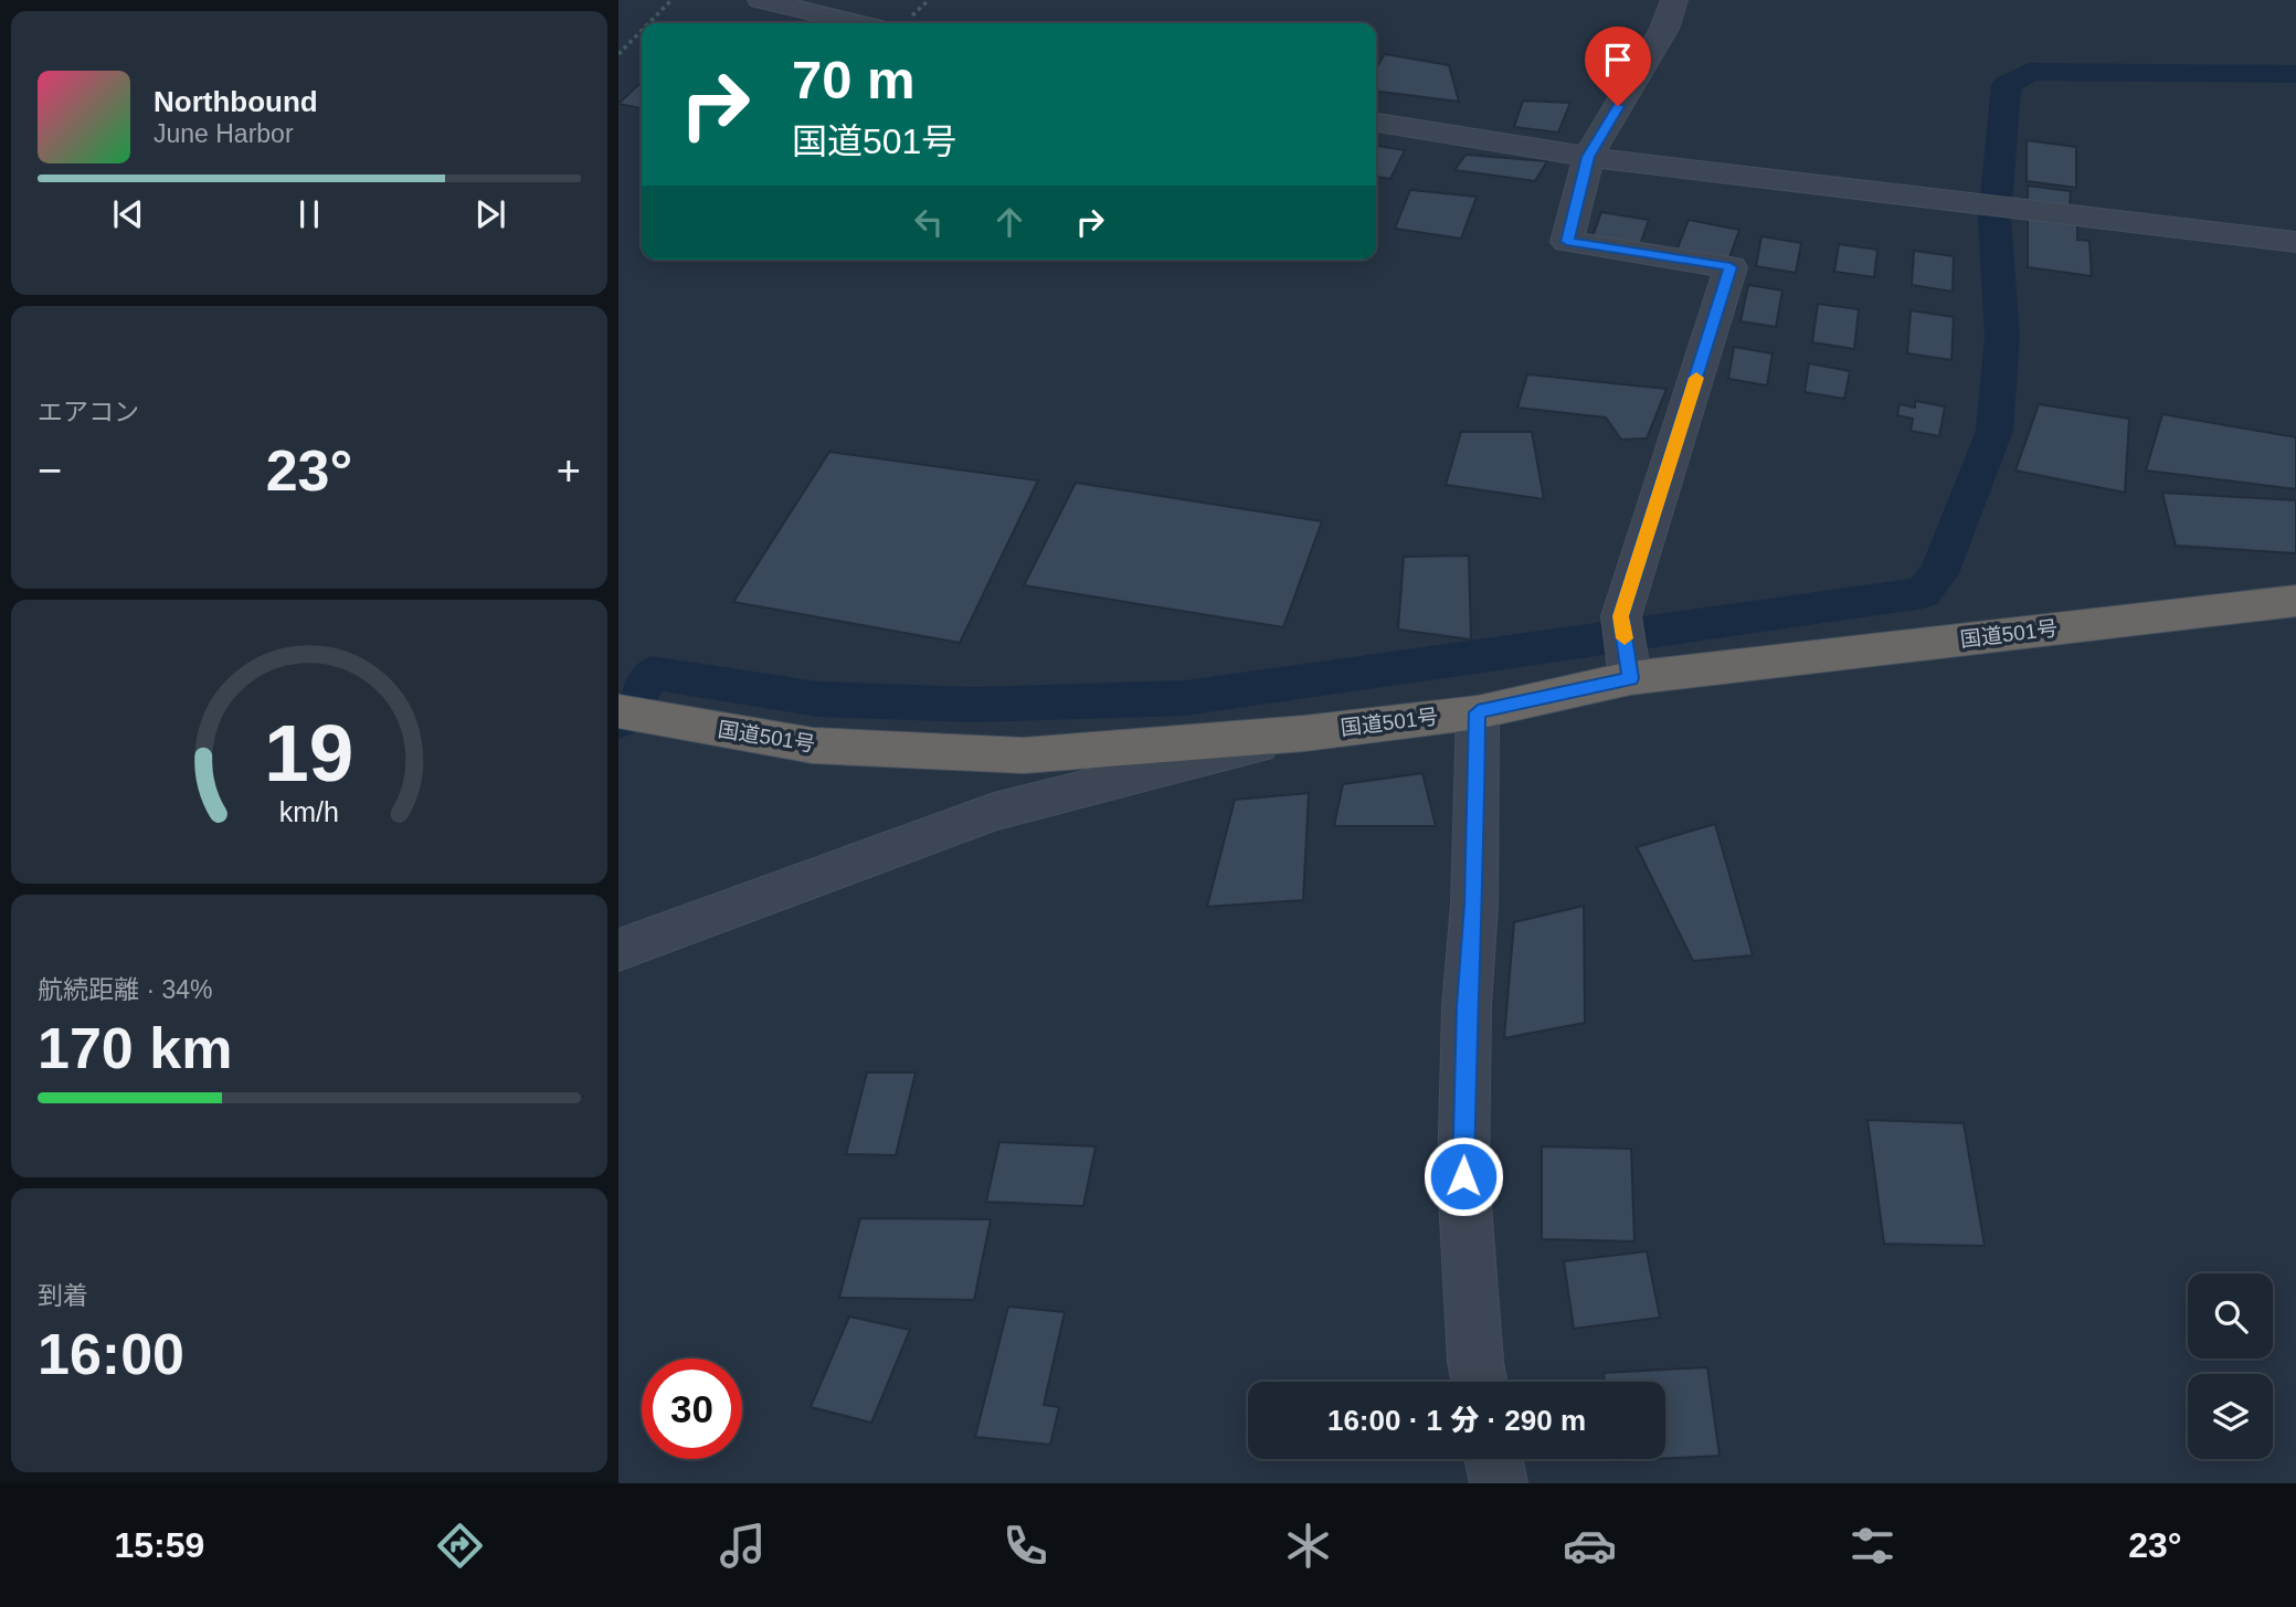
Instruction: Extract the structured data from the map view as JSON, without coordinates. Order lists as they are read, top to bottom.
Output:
{
  "streets": {
    "highway": ["国道501号"]
  },
  "page": {
    "turn": ["70 m", "国道501号"],
    "song": ["Northbound", "June Harbor"],
    "tile": [
      "エアコン",
      ["航続距離 · 34%", "170 km"],
      ["到着", "16:00"]
    ],
    "heat": ["−", "23°", "+"],
    "limit": "30",
    "trip": "16:00 · 1 分 · 290 m",
    "tabs": ["15:59", "23°"],
    "gauge": ["19", "km/h"]
  }
}
